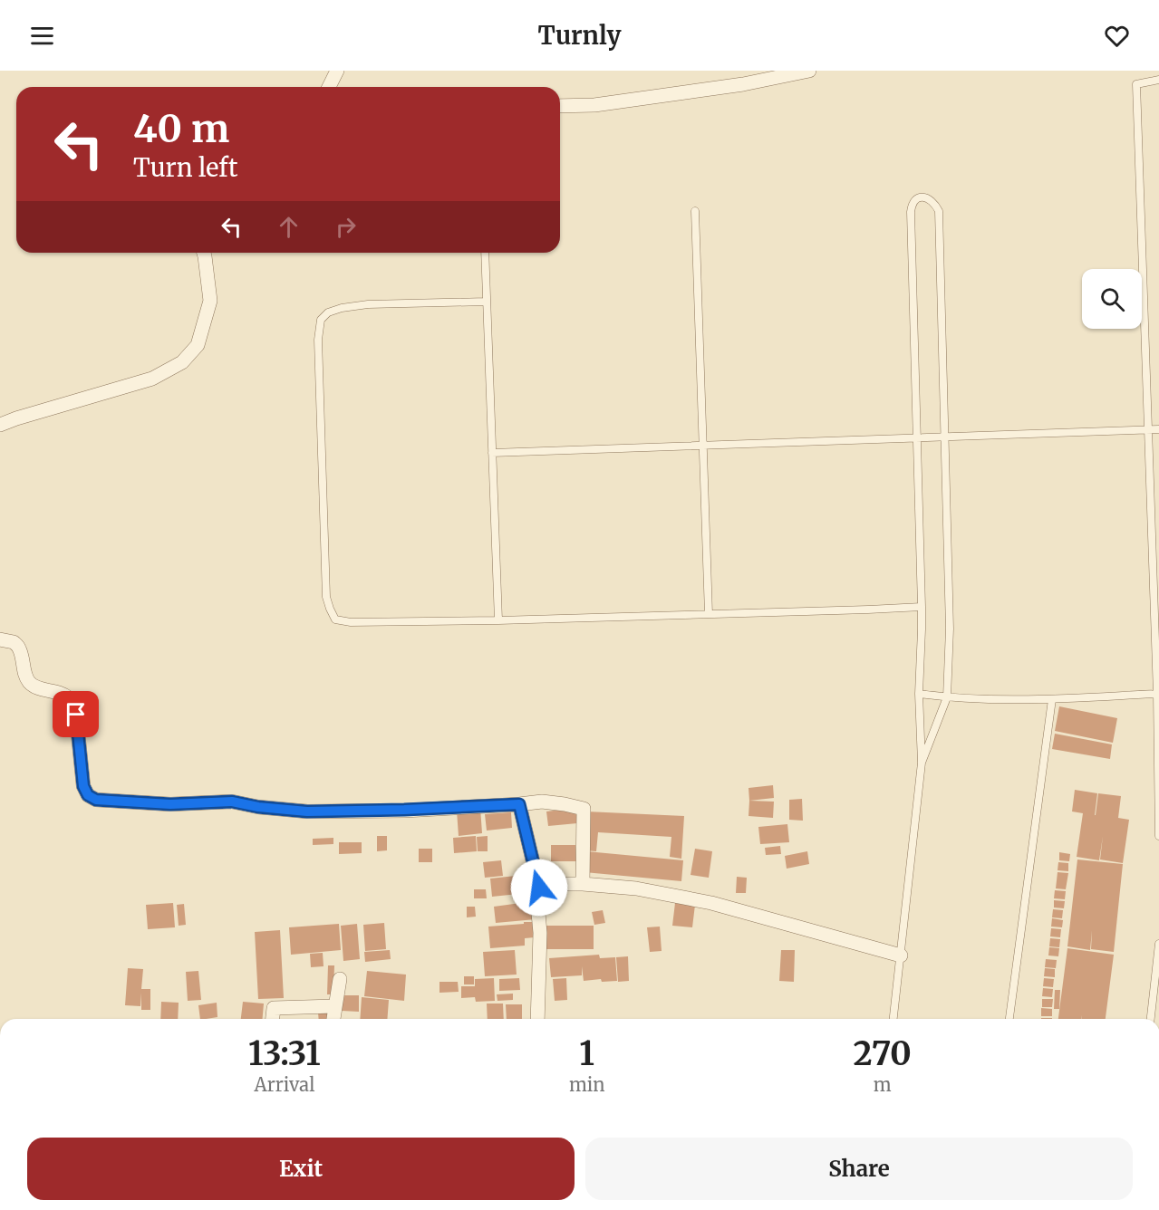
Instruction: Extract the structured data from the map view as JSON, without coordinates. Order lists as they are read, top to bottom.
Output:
{
  "page": {
    "header": "Turnly",
    "turn": ["40 m", "Turn left"],
    "eta": [
      "13:31",
      "Arrival",
      "1",
      "min",
      "270",
      "m"
    ],
    "buttons": ["Exit", "Share"]
  }
}
